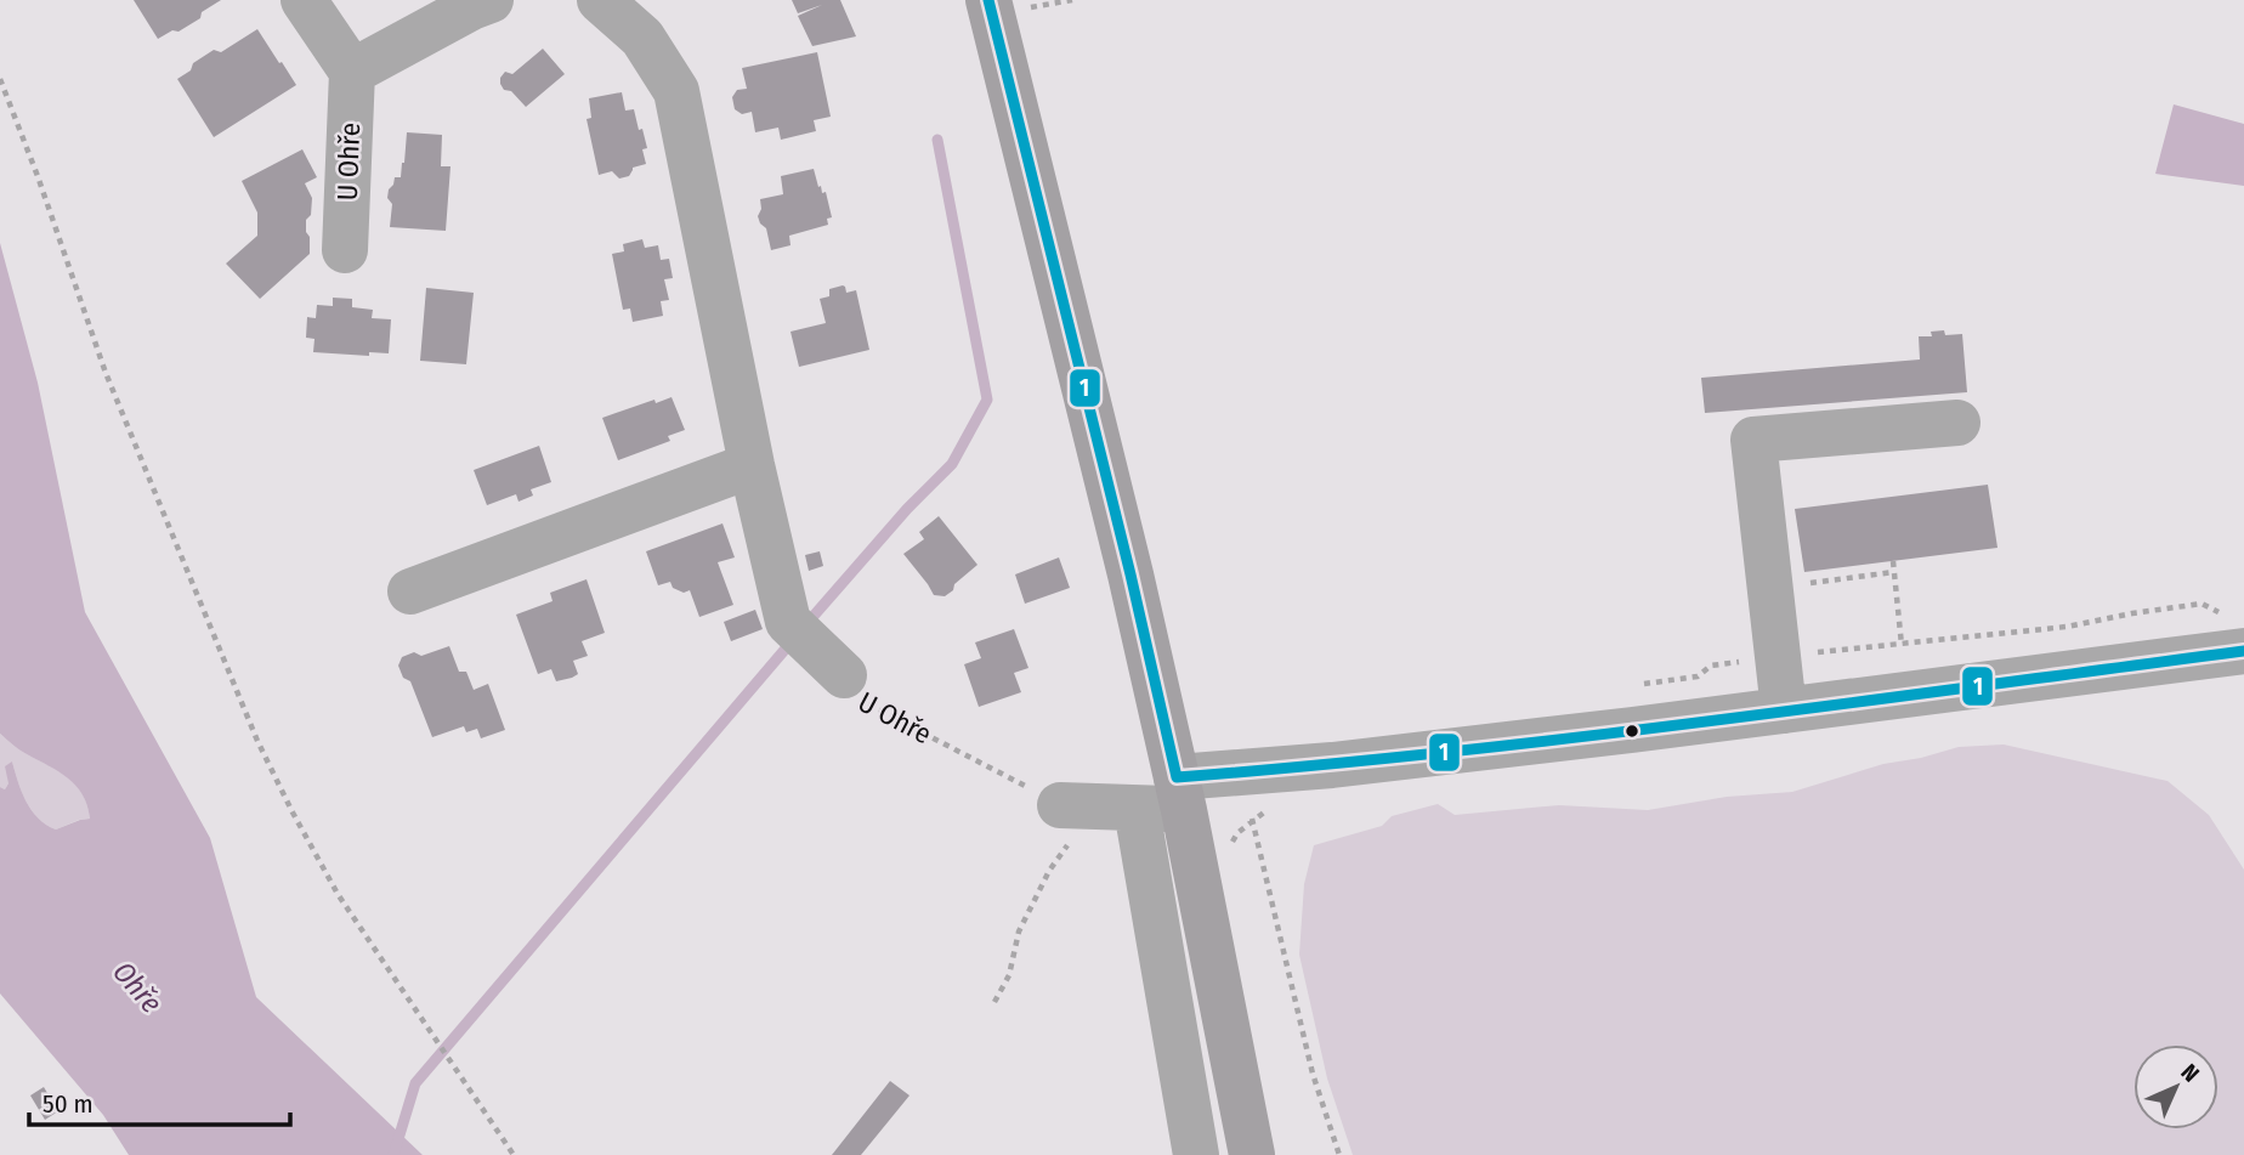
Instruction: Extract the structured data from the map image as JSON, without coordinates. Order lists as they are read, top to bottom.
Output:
{
  "streets": {
    "street": ["U Ohře"]
  },
  "water": ["Ohře"],
  "lines": ["transit line 1"],
  "scale_bar": "50 m",
  "north": "top right"
}
